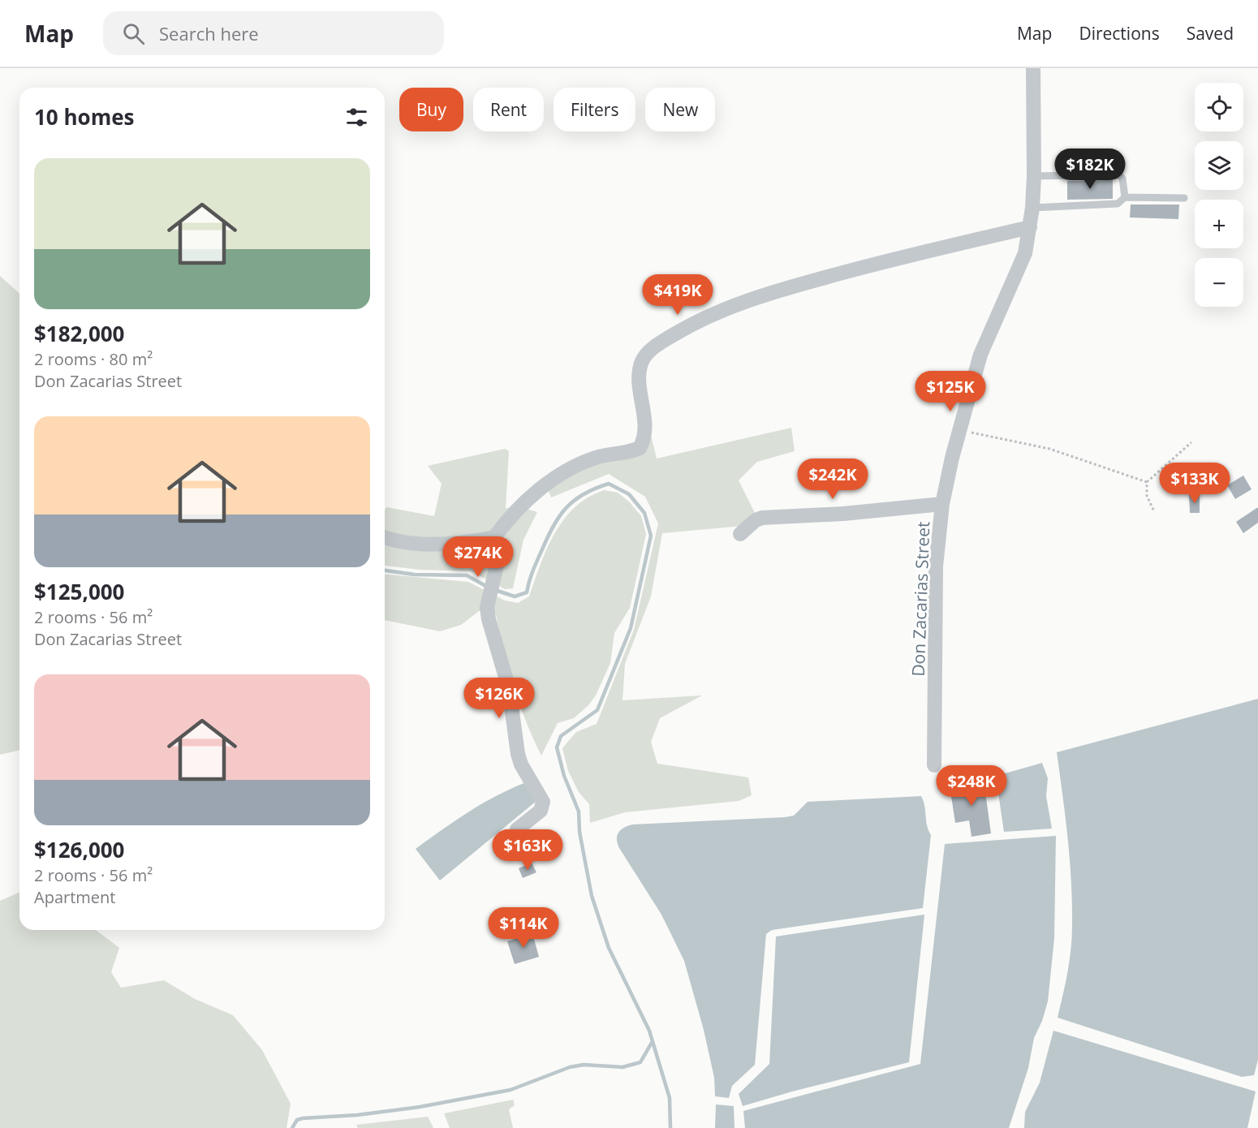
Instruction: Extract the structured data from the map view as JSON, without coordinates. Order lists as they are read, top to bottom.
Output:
{
  "streets": {
    "street": ["Don Zacarias Street"]
  },
  "page": {
    "header": "Map",
    "search": "Search here",
    "nav": ["Map", "Directions", "Saved"],
    "map_buttons": ["+", "−"],
    "chip": [
      "Buy",
      "Rent",
      "Filters",
      "New"
    ],
    "heading": "10 homes",
    "list": [
      {
        "name": "$182,000",
        "note": "2 rooms · 80 m² · Don Zacarias Street"
      },
      {
        "name": "$125,000",
        "note": "2 rooms · 56 m² · Don Zacarias Street"
      },
      {
        "name": "$126,000",
        "note": "2 rooms · 56 m² · Apartment"
      }
    ],
    "price": [
      "$182K",
      "$419K",
      "$125K",
      "$242K",
      "$133K",
      "$274K",
      "$126K",
      "$248K",
      "$163K",
      "$114K"
    ]
  }
}
